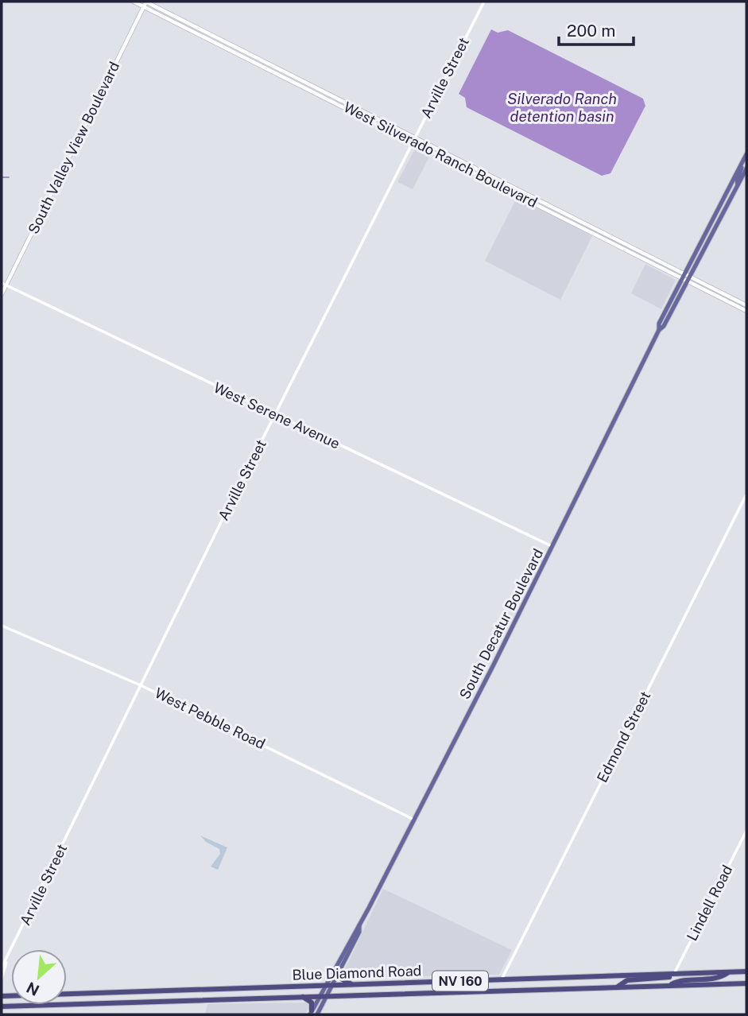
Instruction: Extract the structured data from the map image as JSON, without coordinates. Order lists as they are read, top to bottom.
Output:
{
  "streets": {
    "highway": ["Blue Diamond Road", "NV 160"],
    "main road": ["South Valley View Boulevard", "West Silverado Ranch Boulevard", "South Decatur Boulevard"],
    "street": [
      "Arville Street",
      "West Serene Avenue",
      "West Pebble Road",
      "Edmond Street",
      "Lindell Road"
    ]
  },
  "crossings": [
    ["Arville Street", "West Silverado Ranch Boulevard"],
    ["Arville Street", "West Serene Avenue"],
    ["Arville Street", "West Pebble Road"],
    ["South Valley View Boulevard", "West Silverado Ranch Boulevard"],
    ["South Valley View Boulevard", "West Serene Avenue"],
    ["West Silverado Ranch Boulevard", "South Decatur Boulevard"],
    ["West Serene Avenue", "South Decatur Boulevard"],
    ["South Decatur Boulevard", "West Pebble Road"],
    ["South Decatur Boulevard", "Blue Diamond Road"],
    ["Edmond Street", "Blue Diamond Road"],
    ["Lindell Road", "Blue Diamond Road"]
  ],
  "water": ["Silverado Ranch detention basin"],
  "scale_bar": "200 m",
  "north": "bottom left"
}
